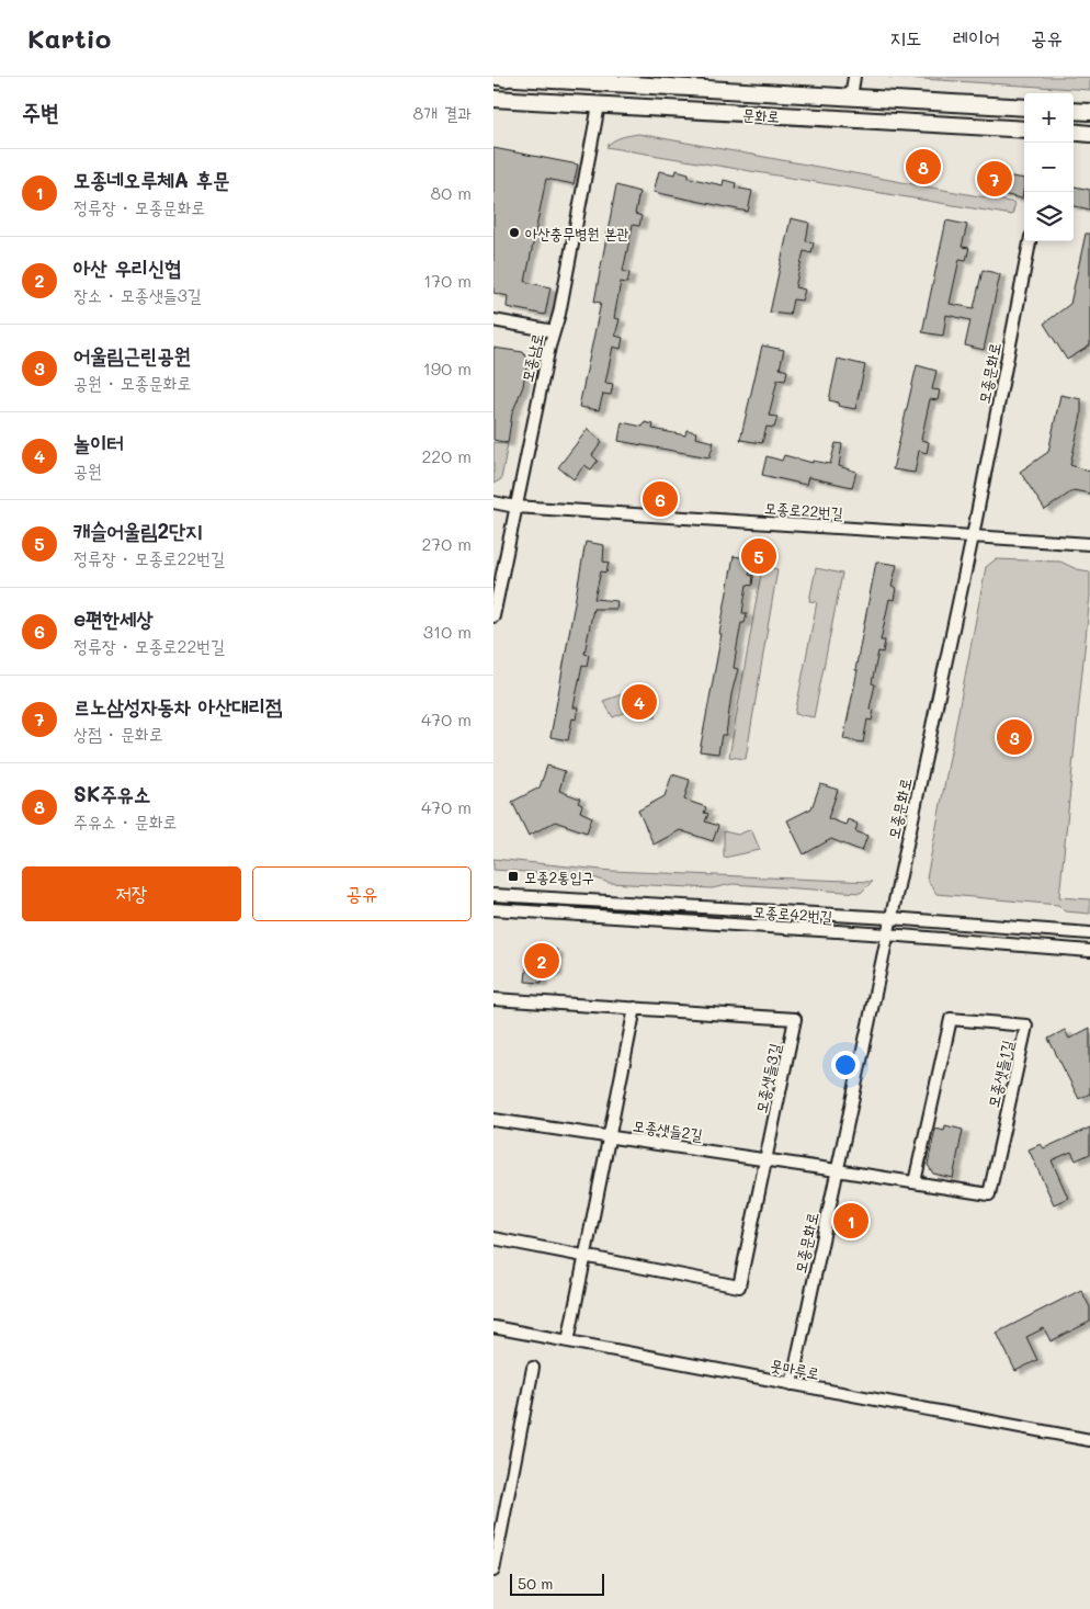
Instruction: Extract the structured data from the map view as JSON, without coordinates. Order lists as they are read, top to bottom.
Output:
{
  "streets": {
    "main road": ["문화로"],
    "street": [
      "모종남로",
      "모종문화로",
      "모종로22번길",
      "모종로42번길",
      "모종샛들1길",
      "모종샛들3길",
      "모종샛들2길",
      "못마루로"
    ]
  },
  "crossings": [
    ["문화로", "모종남로"],
    ["모종남로", "모종로22번길"],
    ["모종문화로", "모종로22번길"],
    ["모종문화로", "모종로42번길"],
    ["모종문화로", "모종샛들1길"],
    ["모종문화로", "모종샛들2길"],
    ["모종문화로", "못마루로"],
    ["모종샛들1길", "모종샛들2길"],
    ["모종샛들3길", "모종샛들2길"]
  ],
  "places": {
    "other": ["아산충무병원 본관"],
    "transit": ["모종2통입구"]
  },
  "scale_bar": "50 m",
  "page": {
    "header": "Kartio",
    "nav": ["지도", "레이어", "공유"],
    "heading": ["주변", "8개 결과"],
    "map_buttons": ["+", "−"],
    "pins": [
      "8",
      "7",
      "6",
      "5",
      "4",
      "3",
      "2",
      "1"
    ],
    "list": [
      {
        "mark": "1",
        "name": "모종네오루체A 후문",
        "note": "정류장 · 모종문화로",
        "value": "80 m"
      },
      {
        "mark": "2",
        "name": "아산 우리신협",
        "note": "장소 · 모종샛들3길",
        "value": "170 m"
      },
      {
        "mark": "3",
        "name": "어울림근린공원",
        "note": "공원 · 모종문화로",
        "value": "190 m"
      },
      {
        "mark": "4",
        "name": "놀이터",
        "note": "공원",
        "value": "220 m"
      },
      {
        "mark": "5",
        "name": "캐슬어울림2단지",
        "note": "정류장 · 모종로22번길",
        "value": "270 m"
      },
      {
        "mark": "6",
        "name": "e편한세상",
        "note": "정류장 · 모종로22번길",
        "value": "310 m"
      },
      {
        "mark": "7",
        "name": "르노삼성자동차 아산대리점",
        "note": "상점 · 문화로",
        "value": "470 m"
      },
      {
        "mark": "8",
        "name": "SK주유소",
        "note": "주유소 · 문화로",
        "value": "470 m"
      }
    ],
    "buttons": ["저장", "공유"],
    "scale": "50 m"
  }
}
